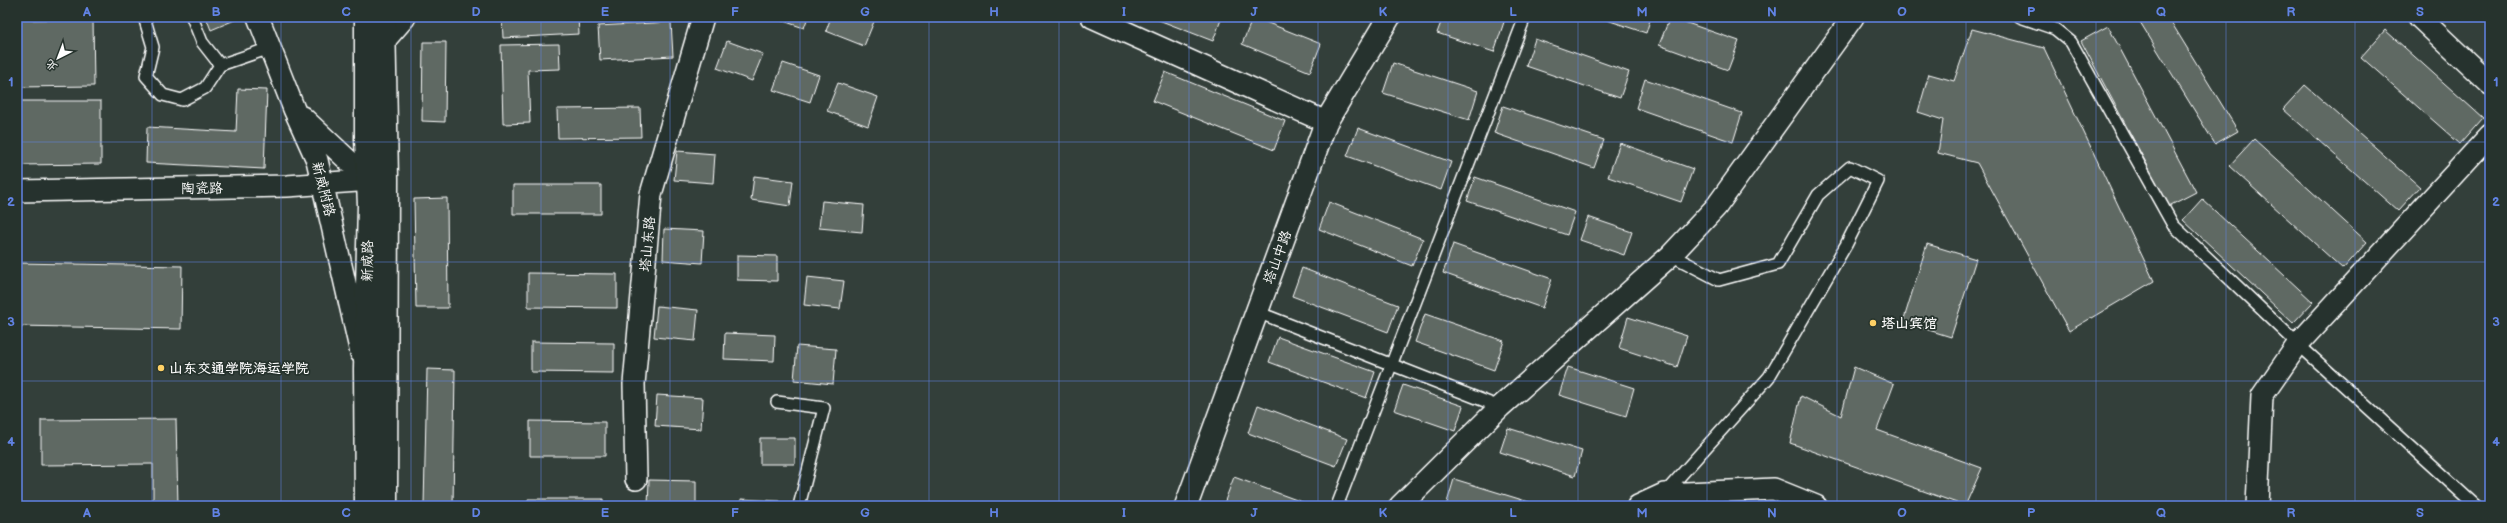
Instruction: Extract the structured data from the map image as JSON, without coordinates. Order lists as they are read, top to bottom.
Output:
{
  "streets": {
    "main road": ["塔山中路", "新威路"],
    "street": ["陶瓷路", "新威附路", "塔山东路"]
  },
  "crossings": [
    ["陶瓷路", "新威附路"],
    ["陶瓷路", "新威路"],
    ["新威附路", "新威路"]
  ],
  "places": ["塔山宾馆", "山东交通学院海运学院"],
  "north": "bottom left",
  "grid": {
    "columns": [
      "A",
      "B",
      "C",
      "D",
      "E",
      "F",
      "G",
      "H",
      "I",
      "J",
      "K",
      "L",
      "M",
      "N",
      "O",
      "P",
      "Q",
      "R",
      "S"
    ],
    "rows": [
      "1",
      "2",
      "3",
      "4"
    ]
  }
}
